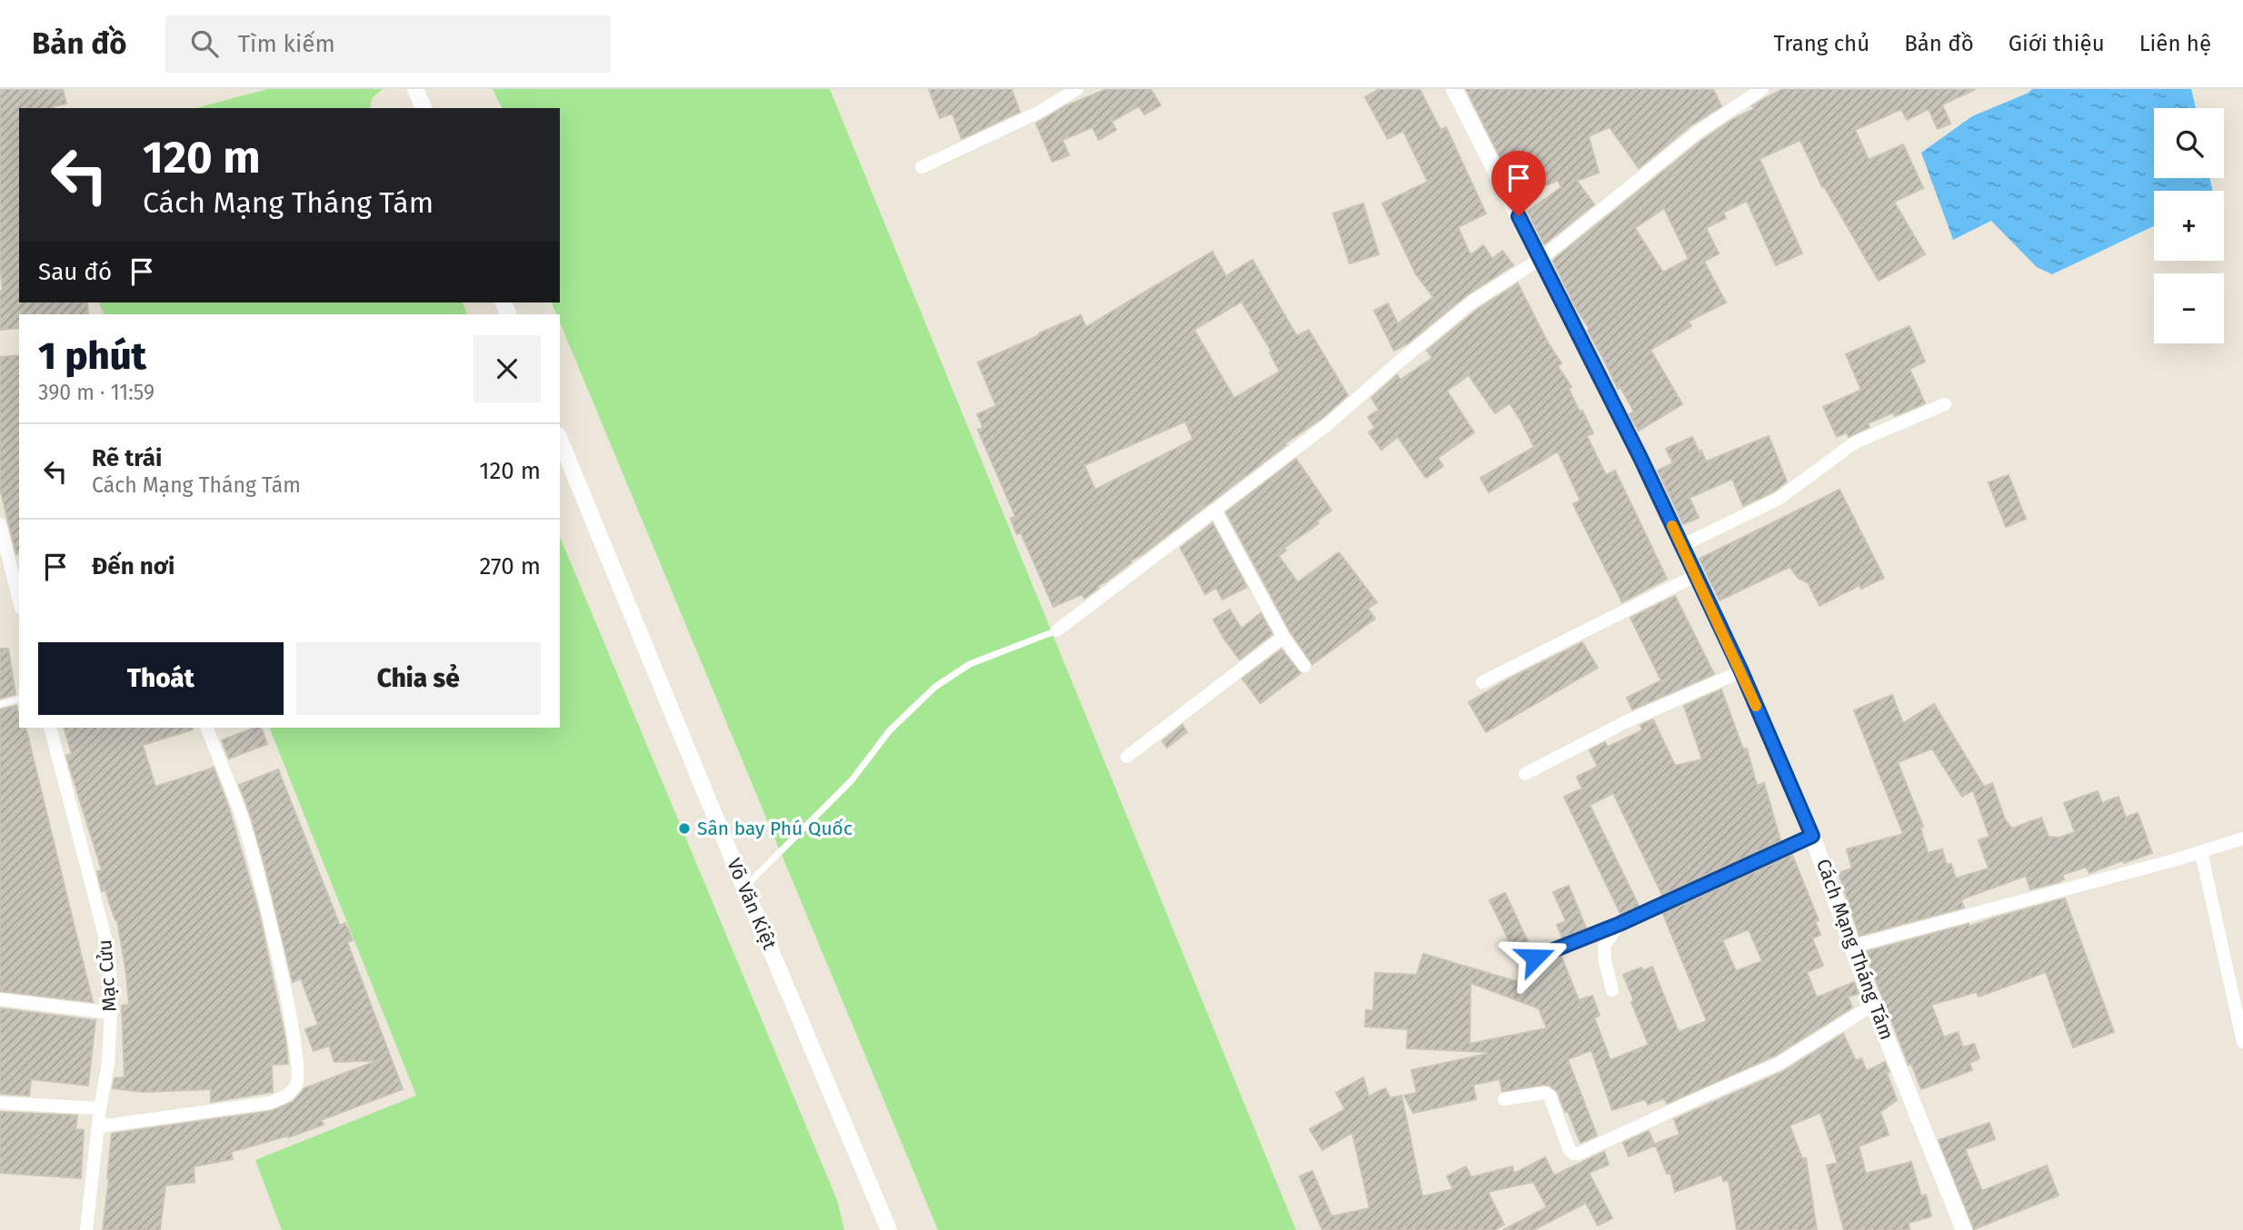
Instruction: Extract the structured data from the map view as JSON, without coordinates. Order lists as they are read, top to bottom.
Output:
{
  "streets": {
    "street": ["Võ Văn Kiệt", "Cách Mạng Tháng Tám", "Mạc Cửu"]
  },
  "places": ["Sân bay Phú Quốc"],
  "page": {
    "header": "Bản đồ",
    "search": "Tìm kiếm",
    "nav": [
      "Trang chủ",
      "Bản đồ",
      "Giới thiệu",
      "Liên hệ"
    ],
    "map_buttons": ["+", "−"],
    "turn": ["120 m", "Cách Mạng Tháng Tám"],
    "then": "Sau đó",
    "heading": ["1 phút", "390 m · 11:59"],
    "list": [
      {
        "name": "Rẽ trái",
        "note": "Cách Mạng Tháng Tám",
        "value": "120 m"
      },
      {
        "name": "Đến nơi",
        "value": "270 m"
      }
    ],
    "buttons": ["Thoát", "Chia sẻ"]
  }
}
